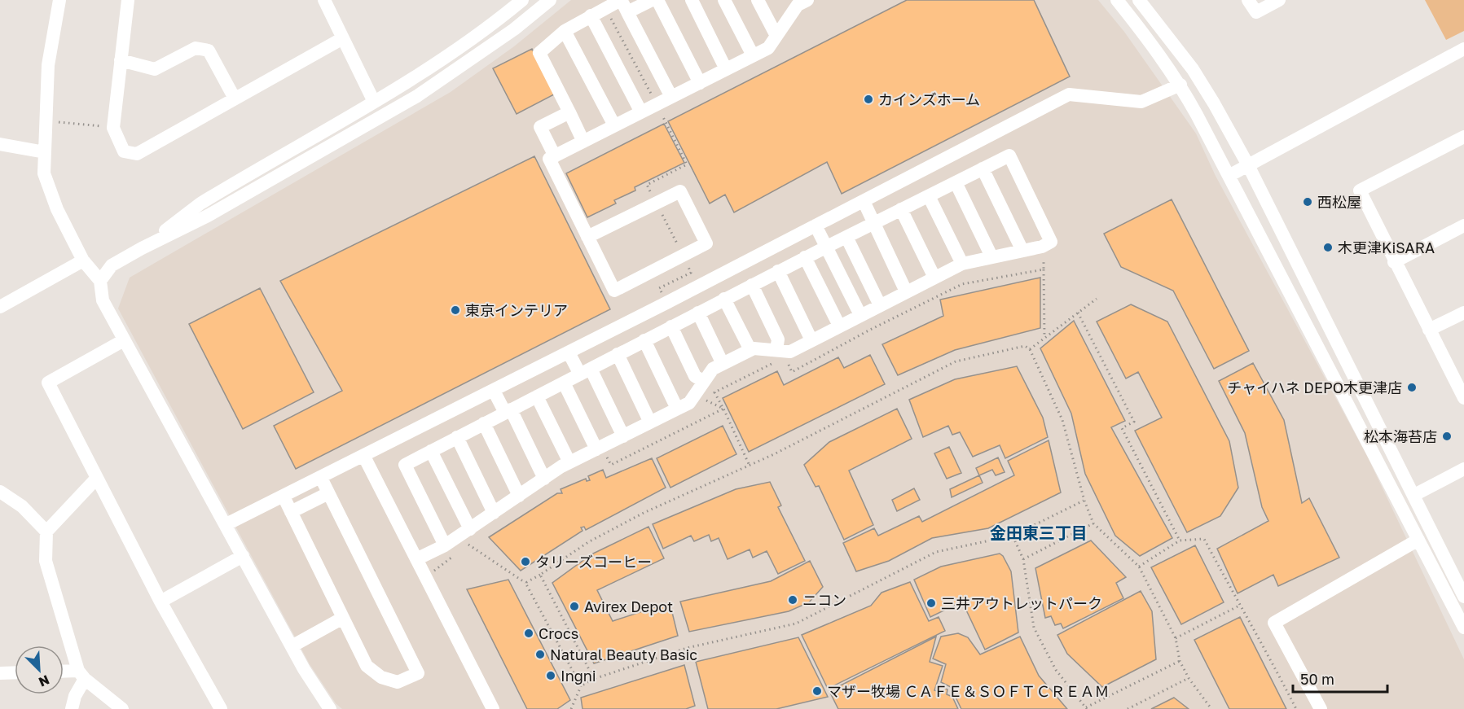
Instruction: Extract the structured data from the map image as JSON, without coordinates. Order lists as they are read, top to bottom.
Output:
{
  "districts": ["金田東三丁目"],
  "places": [
    "カインズホーム",
    "西松屋",
    "木更津KiSARA",
    "東京インテリア",
    "チャイハネ DEPO木更津店",
    "松本海苔店",
    "タリーズコーヒー",
    "ニコン",
    "三井アウトレットパーク",
    "Avirex Depot",
    "Crocs",
    "Natural Beauty Basic",
    "Ingni",
    "マザー牧場 ＣＡＦＥ＆ＳＯＦＴＣＲＥＡＭ"
  ],
  "scale_bar": "50 m",
  "north": "bottom right"
}
